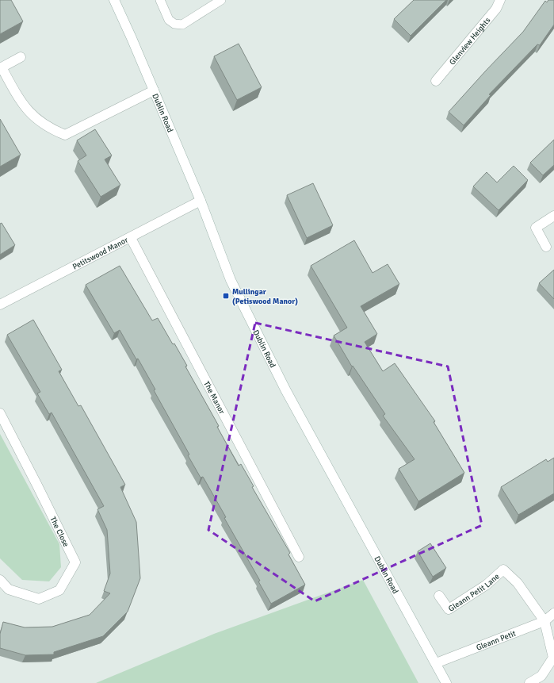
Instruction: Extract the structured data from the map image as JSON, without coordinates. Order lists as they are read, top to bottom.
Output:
{
  "streets": {
    "street": [
      "Glenview Heights",
      "Dublin Road",
      "Petitswood Manor",
      "The Manor",
      "The Close",
      "Gleann Petit Lane",
      "Gleann Petit"
    ]
  },
  "crossings": [
    ["Dublin Road", "Petitswood Manor"],
    ["Dublin Road", "Gleann Petit"],
    ["Petitswood Manor", "The Manor"],
    ["Gleann Petit Lane", "Gleann Petit"]
  ],
  "places": {
    "transit": ["Mullingar (Petiswood Manor)"]
  }
}
